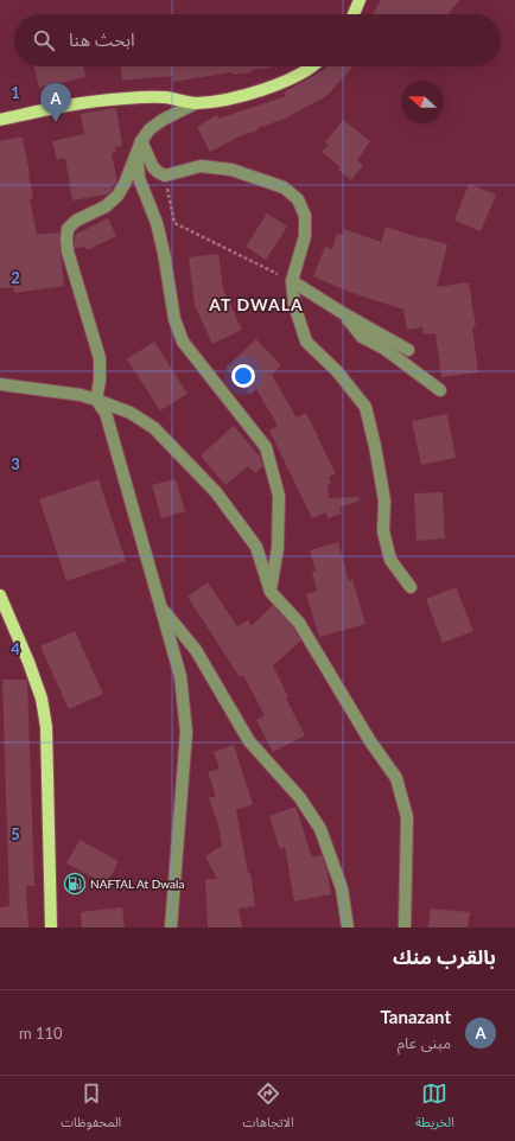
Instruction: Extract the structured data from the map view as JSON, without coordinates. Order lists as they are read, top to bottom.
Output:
{
  "districts": ["AT DWALA"],
  "places": {
    "fuel station": ["NAFTAL At Dwala"]
  },
  "north": "left",
  "page": {
    "search": "ابحث هنا",
    "pins": "A",
    "heading": "بالقرب منك",
    "list": [
      {
        "mark": "A",
        "name": "Tanazant",
        "note": "مبنى عام",
        "value": "110 m"
      }
    ],
    "nav": ["الخريطة", "الاتجاهات", "المحفوظات"]
  },
  "grid": {
    "rows": [
      "1",
      "2",
      "3",
      "4",
      "5"
    ]
  }
}
